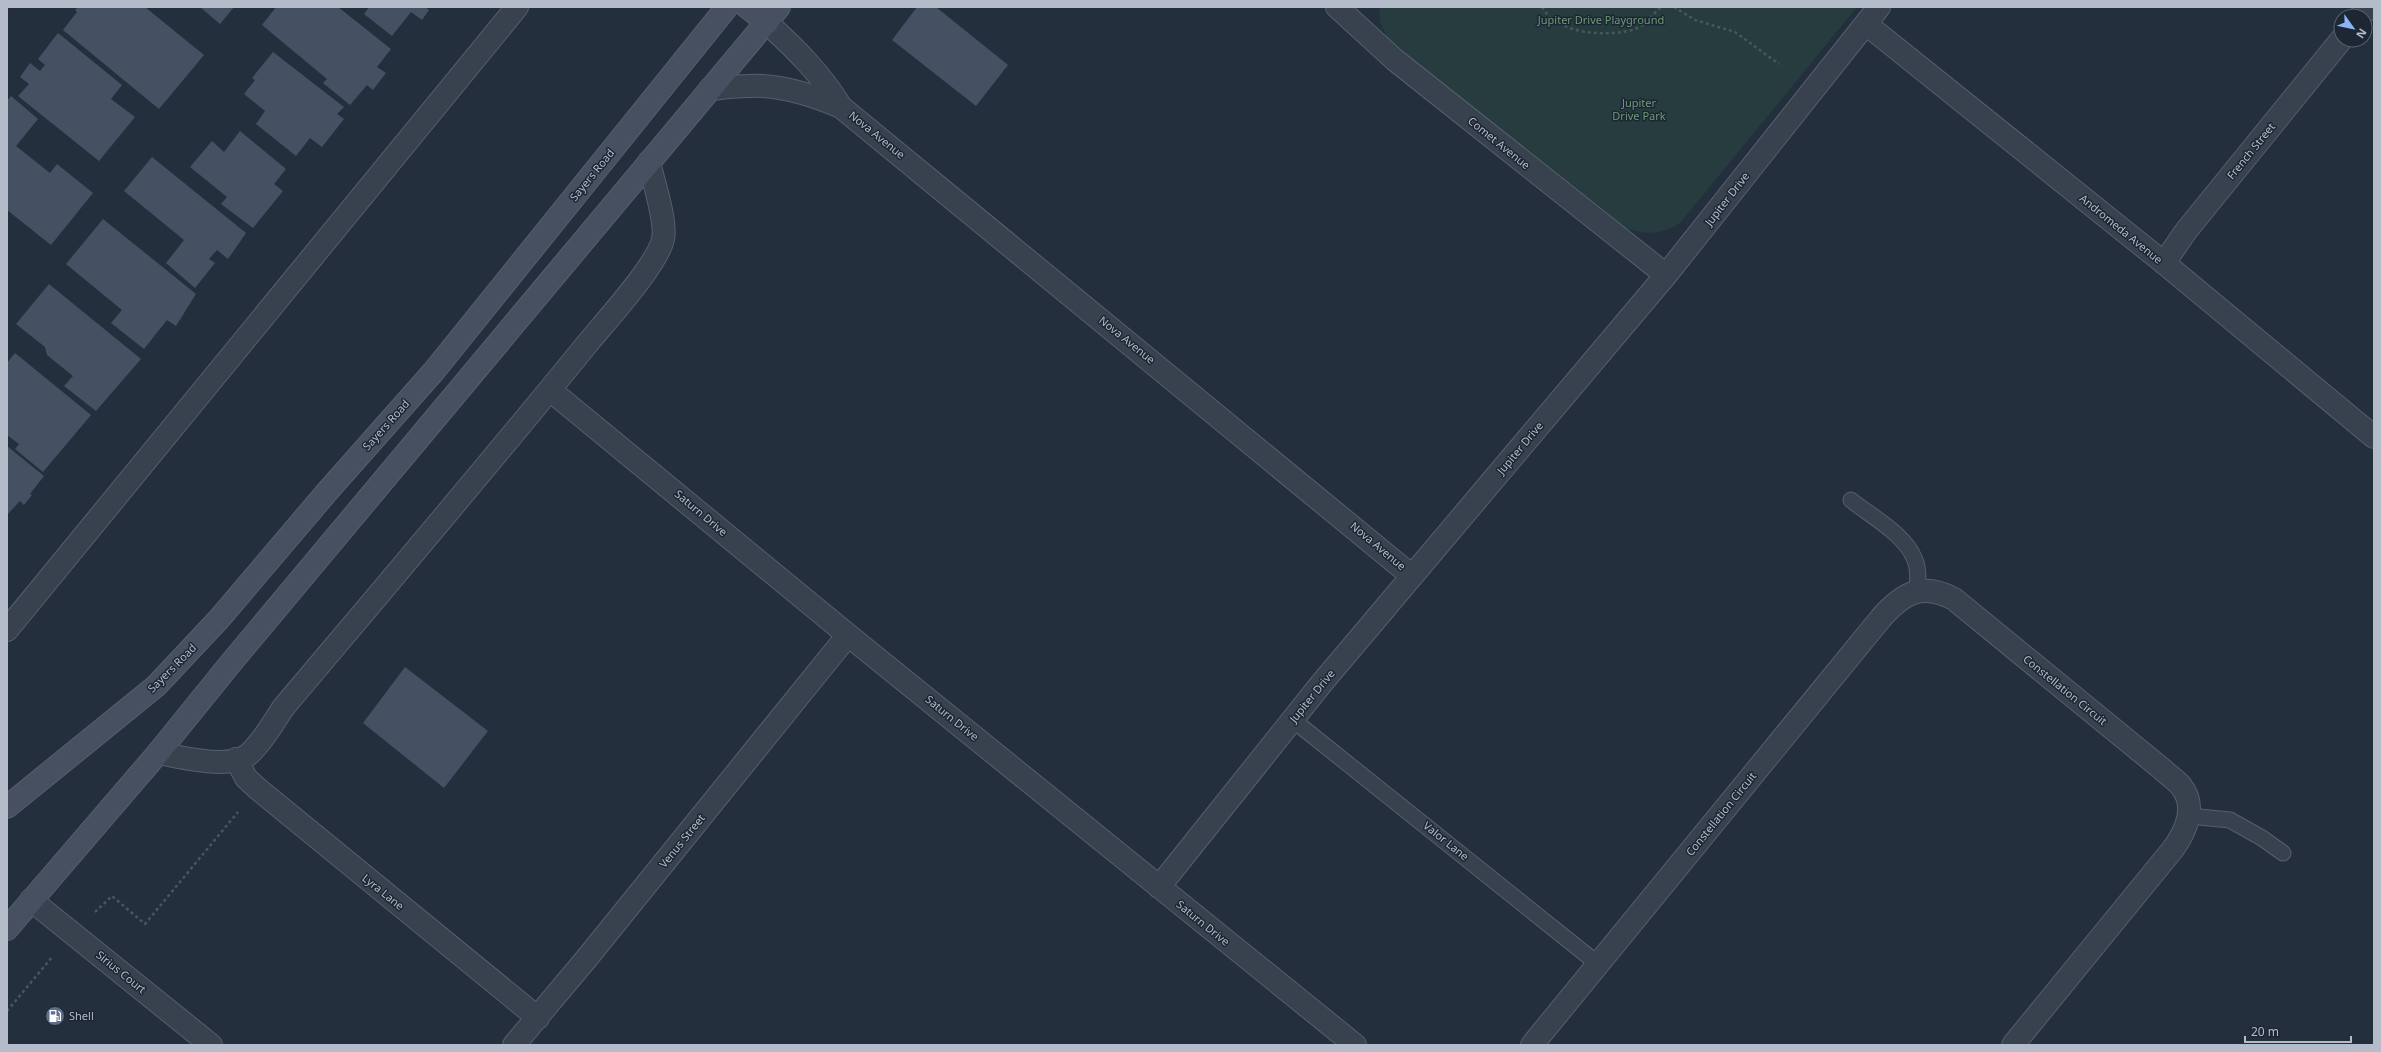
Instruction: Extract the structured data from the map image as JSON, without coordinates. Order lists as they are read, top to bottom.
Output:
{
  "streets": {
    "main road": ["Sayers Road"],
    "street": [
      "Nova Avenue",
      "Comet Avenue",
      "French Street",
      "Jupiter Drive",
      "Andromeda Avenue",
      "Saturn Drive",
      "Constellation Circuit",
      "Venus Street",
      "Lyra Lane",
      "Sirius Court"
    ],
    "lane": ["Valor Lane"]
  },
  "crossings": [
    ["Nova Avenue", "Jupiter Drive"],
    ["Comet Avenue", "Jupiter Drive"],
    ["French Street", "Andromeda Avenue"],
    ["Jupiter Drive", "Andromeda Avenue"],
    ["Jupiter Drive", "Saturn Drive"],
    ["Jupiter Drive", "Valor Lane"],
    ["Saturn Drive", "Venus Street"],
    ["Constellation Circuit", "Valor Lane"],
    ["Venus Street", "Lyra Lane"]
  ],
  "parks": ["Jupiter Drive Playground", "Jupiter Drive Park"],
  "places": {
    "fuel station": ["Shell"]
  },
  "scale_bar": "20 m",
  "north": "bottom right"
}
